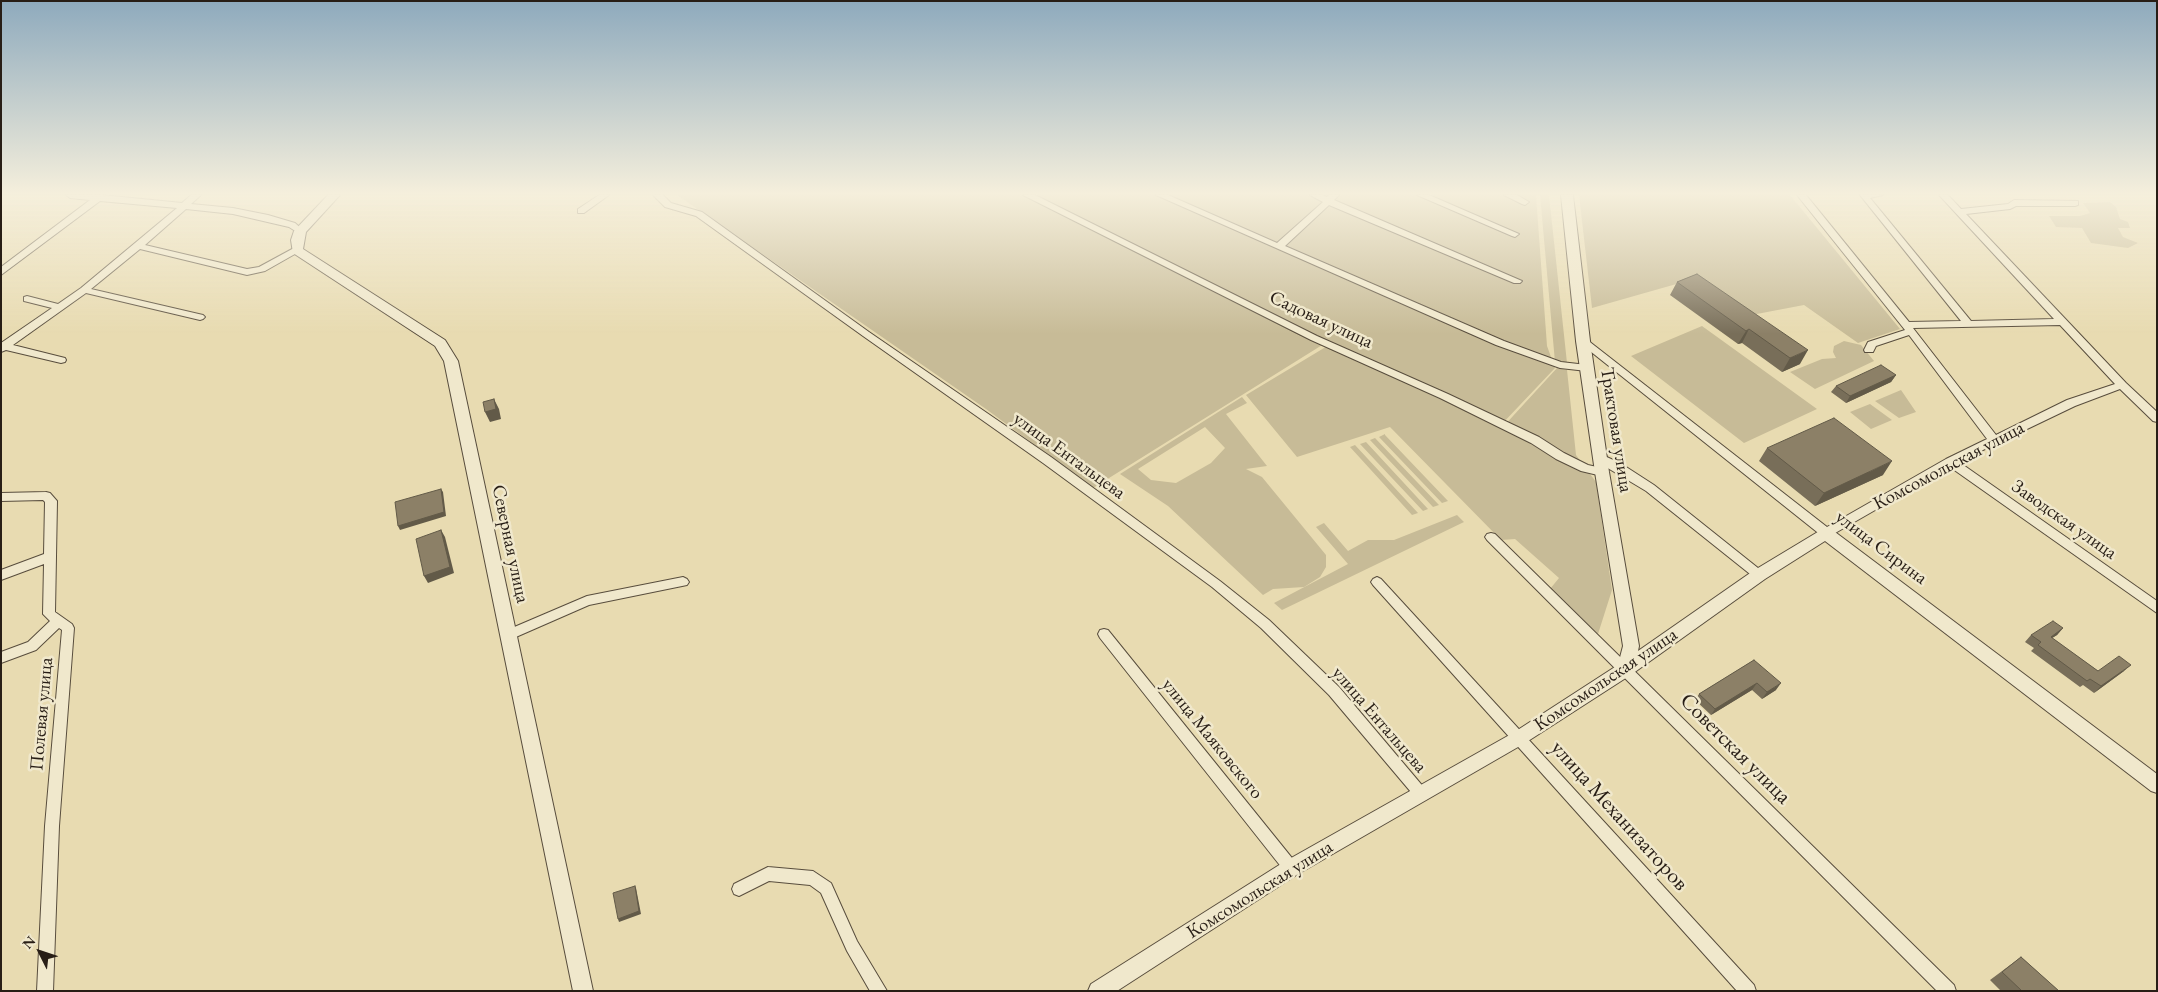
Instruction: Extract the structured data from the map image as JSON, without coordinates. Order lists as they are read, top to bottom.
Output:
{
  "streets": {
    "street": [
      "Садовая улица",
      "Трактовая улица",
      "улица Ентальцева",
      "Комсомольская улица",
      "Заводская улица",
      "Северная улица",
      "улица Сирина",
      "Полевая улица",
      "улица Маяковского",
      "Советская улица",
      "улица Механизаторов"
    ]
  },
  "crossings": [
    ["Садовая улица", "Трактовая улица"],
    ["Садовая улица", "Комсомольская улица"],
    ["Трактовая улица", "Комсомольская улица"],
    ["Трактовая улица", "улица Сирина"],
    ["Трактовая улица", "Советская улица"],
    ["улица Ентальцева", "Комсомольская улица"],
    ["Комсомольская улица", "Заводская улица"],
    ["Комсомольская улица", "улица Сирина"],
    ["Комсомольская улица", "улица Маяковского"],
    ["Комсомольская улица", "Советская улица"],
    ["Комсомольская улица", "улица Механизаторов"]
  ],
  "north": "top left"
}
